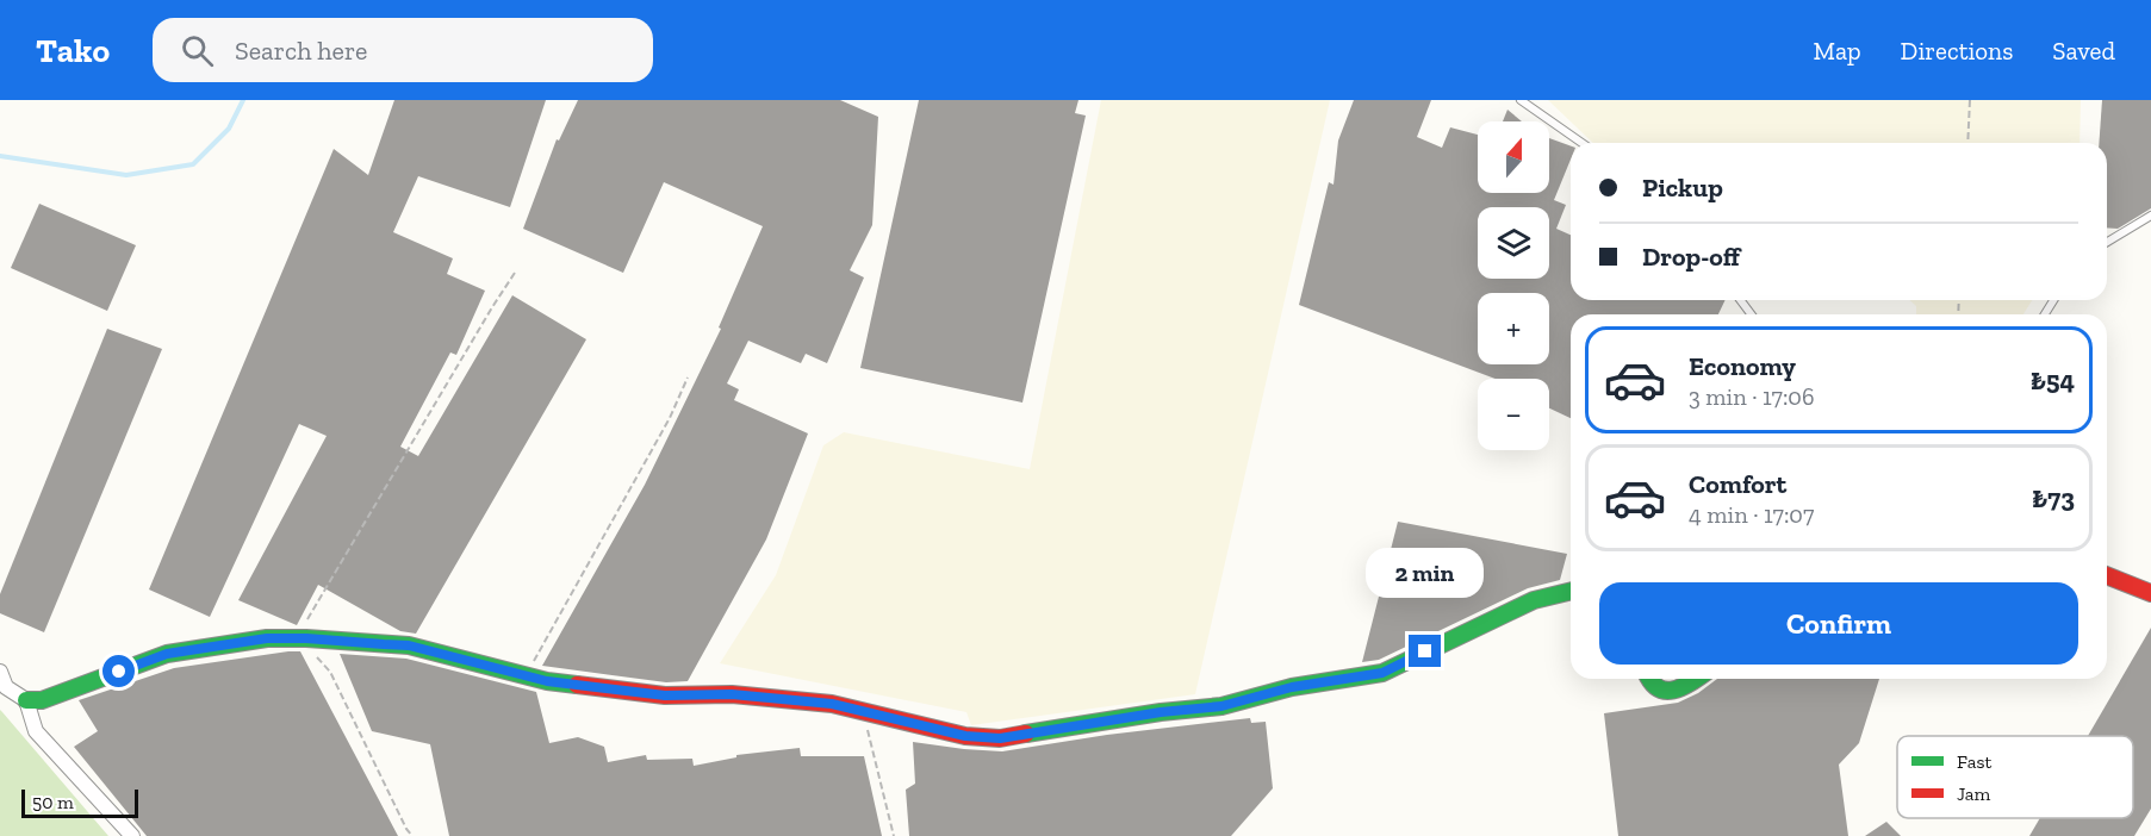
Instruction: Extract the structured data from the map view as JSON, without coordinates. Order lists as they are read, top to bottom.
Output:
{
  "legend": ["Fast", "Jam"],
  "scale_bar": "50 m",
  "north": "top",
  "page": {
    "header": "Tako",
    "search": "Search here",
    "nav": ["Map", "Directions", "Saved"],
    "map_buttons": ["+", "−"],
    "banner": ["Pickup", "Drop-off"],
    "list": [
      {
        "name": "Economy",
        "note": "3 min · 17:06",
        "value": "₺54"
      },
      {
        "name": "Comfort",
        "note": "4 min · 17:07",
        "value": "₺73"
      }
    ],
    "bubble": "2 min",
    "buttons": "Confirm",
    "scale": "50 m"
  }
}
